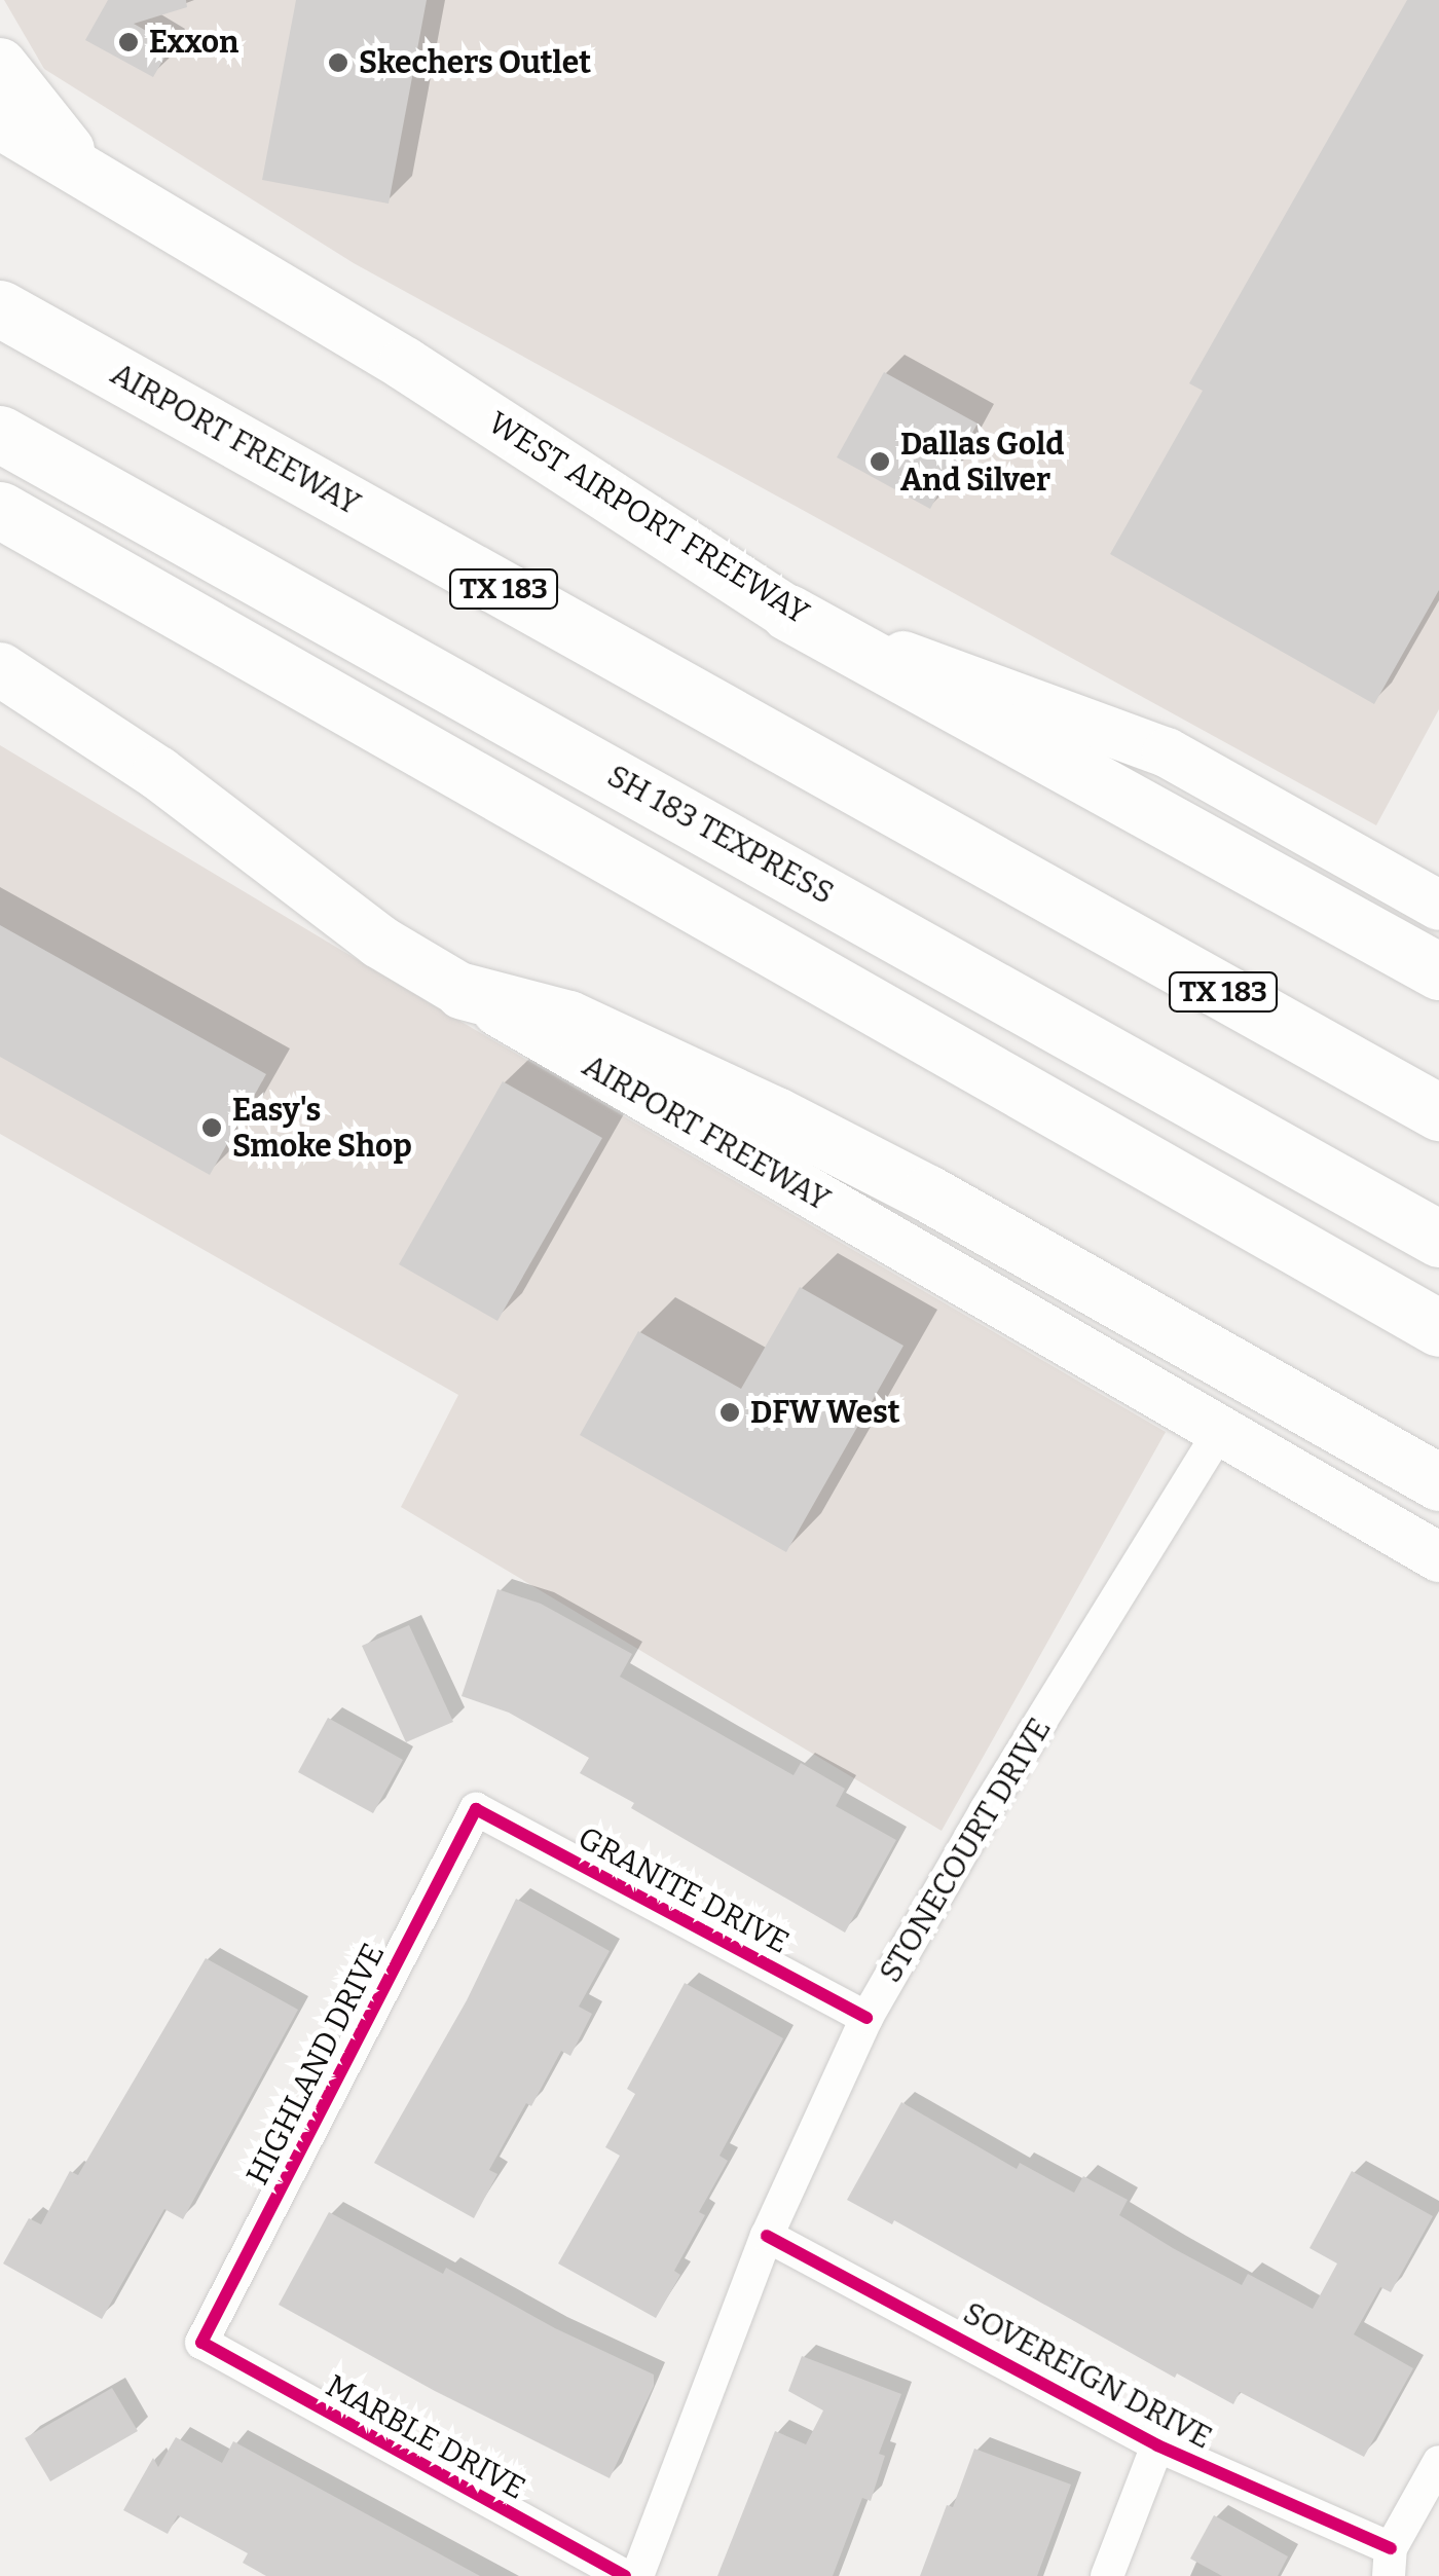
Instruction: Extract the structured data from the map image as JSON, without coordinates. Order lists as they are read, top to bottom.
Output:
{
  "streets": {
    "highway": ["AIRPORT FREEWAY", "TX 183", "SH 183 TEXPRESS"],
    "main road": ["WEST AIRPORT FREEWAY"],
    "street": [
      "STONECOURT DRIVE",
      "GRANITE DRIVE",
      "HIGHLAND DRIVE",
      "SOVEREIGN DRIVE",
      "MARBLE DRIVE"
    ]
  },
  "crossings": [
    ["AIRPORT FREEWAY", "STONECOURT DRIVE"],
    ["STONECOURT DRIVE", "GRANITE DRIVE"],
    ["STONECOURT DRIVE", "SOVEREIGN DRIVE"],
    ["GRANITE DRIVE", "HIGHLAND DRIVE"],
    ["HIGHLAND DRIVE", "MARBLE DRIVE"]
  ],
  "places": [
    "Exxon",
    "Skechers Outlet",
    "Dallas Gold And Silver",
    "Easy's Smoke Shop",
    "DFW West"
  ]
}
